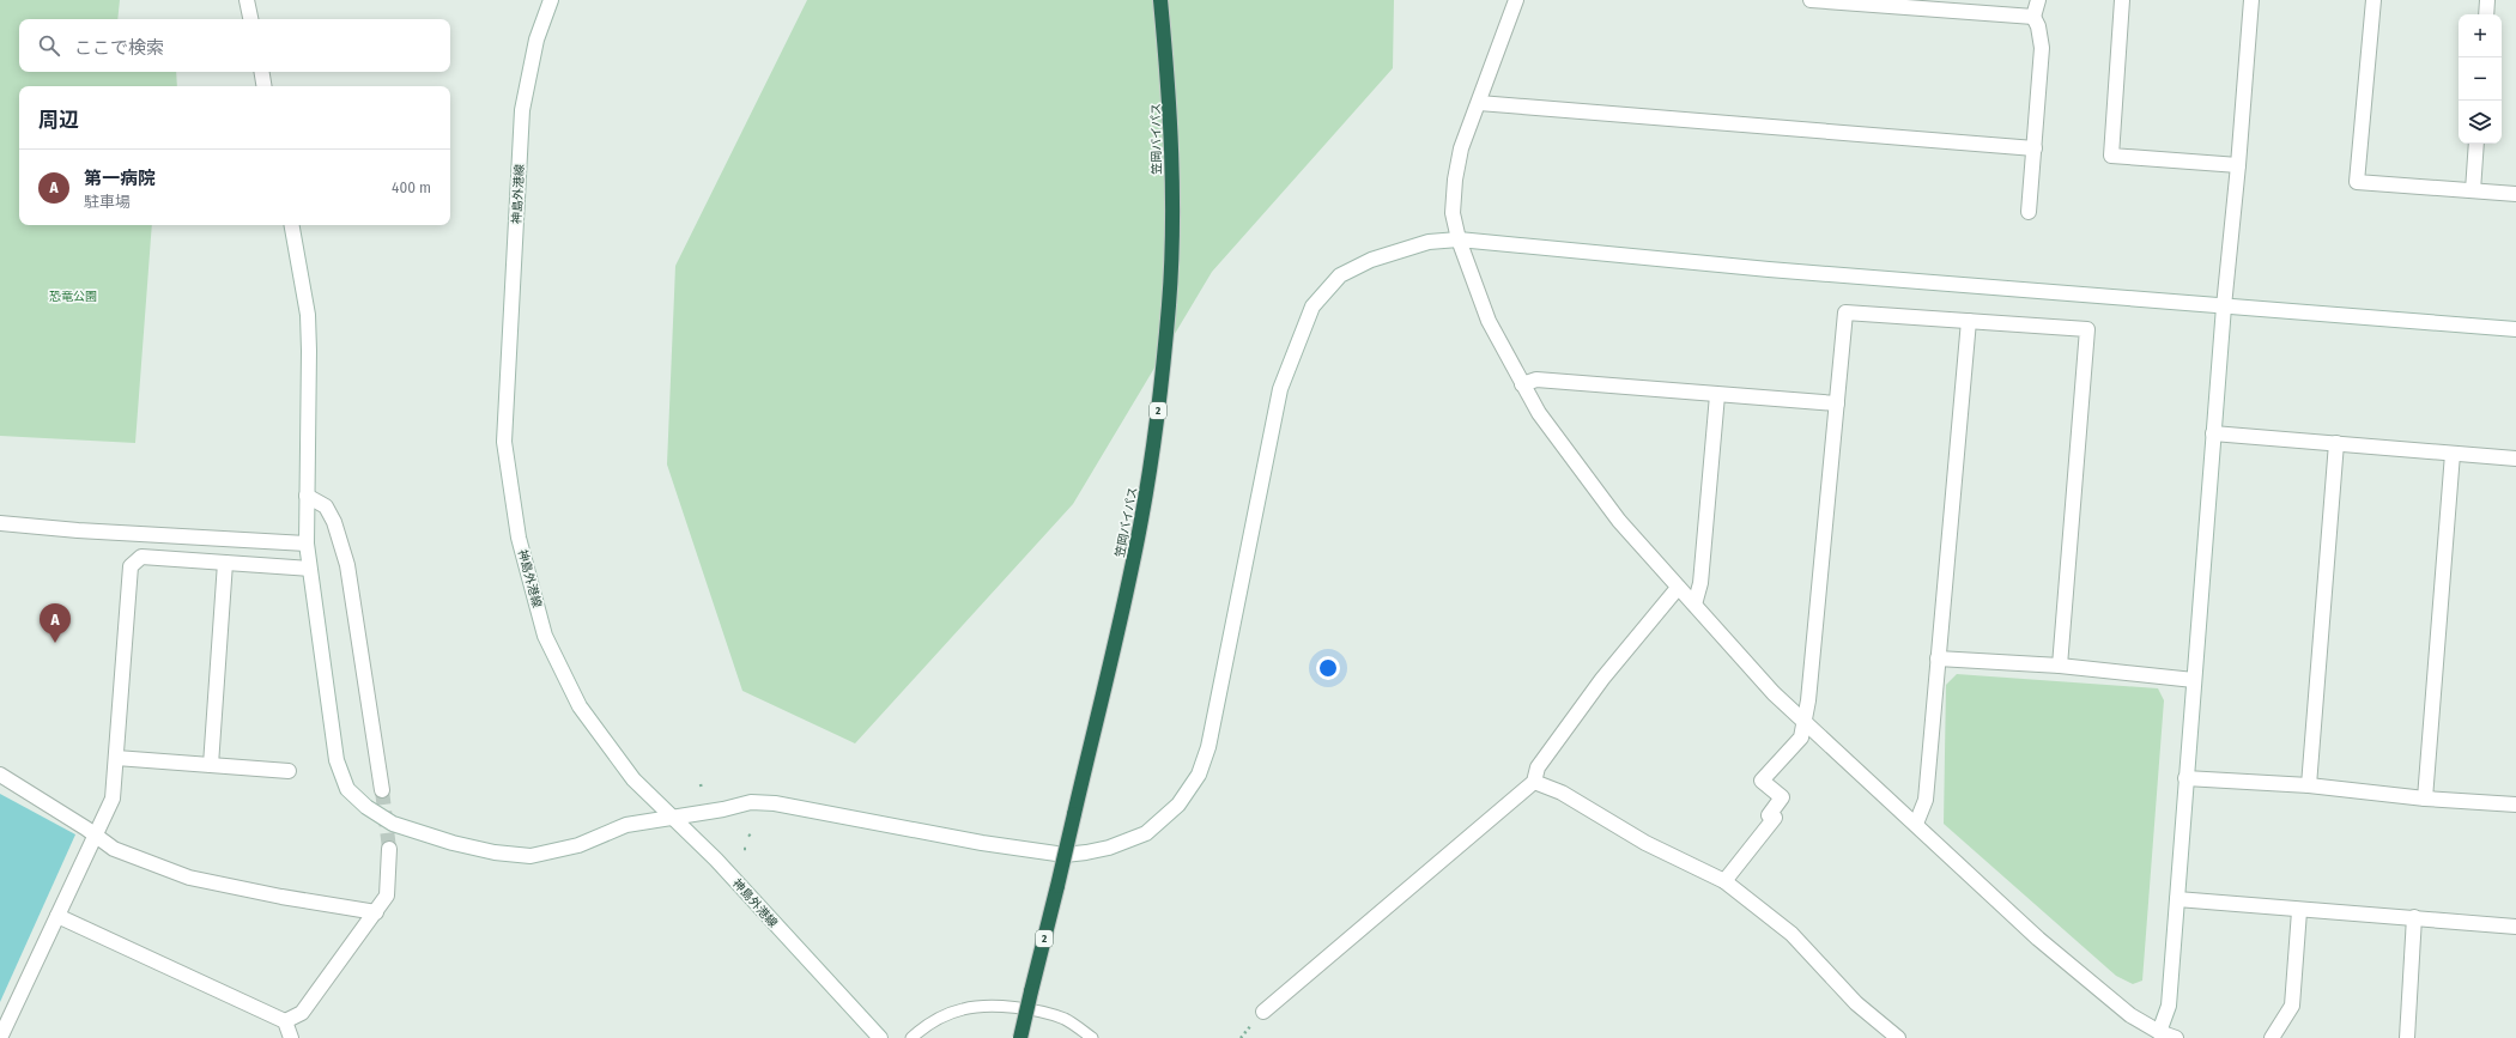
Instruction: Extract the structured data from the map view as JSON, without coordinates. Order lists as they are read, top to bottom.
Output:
{
  "streets": {
    "highway": ["笠岡バイパス", "2"],
    "street": ["神島外港線"]
  },
  "parks": ["恐竜公園"],
  "page": {
    "map_buttons": ["+", "−"],
    "search": "ここで検索",
    "heading": "周辺",
    "list": [
      {
        "mark": "A",
        "name": "第一病院",
        "note": "駐車場",
        "value": "400 m"
      }
    ],
    "pins": "A"
  }
}
